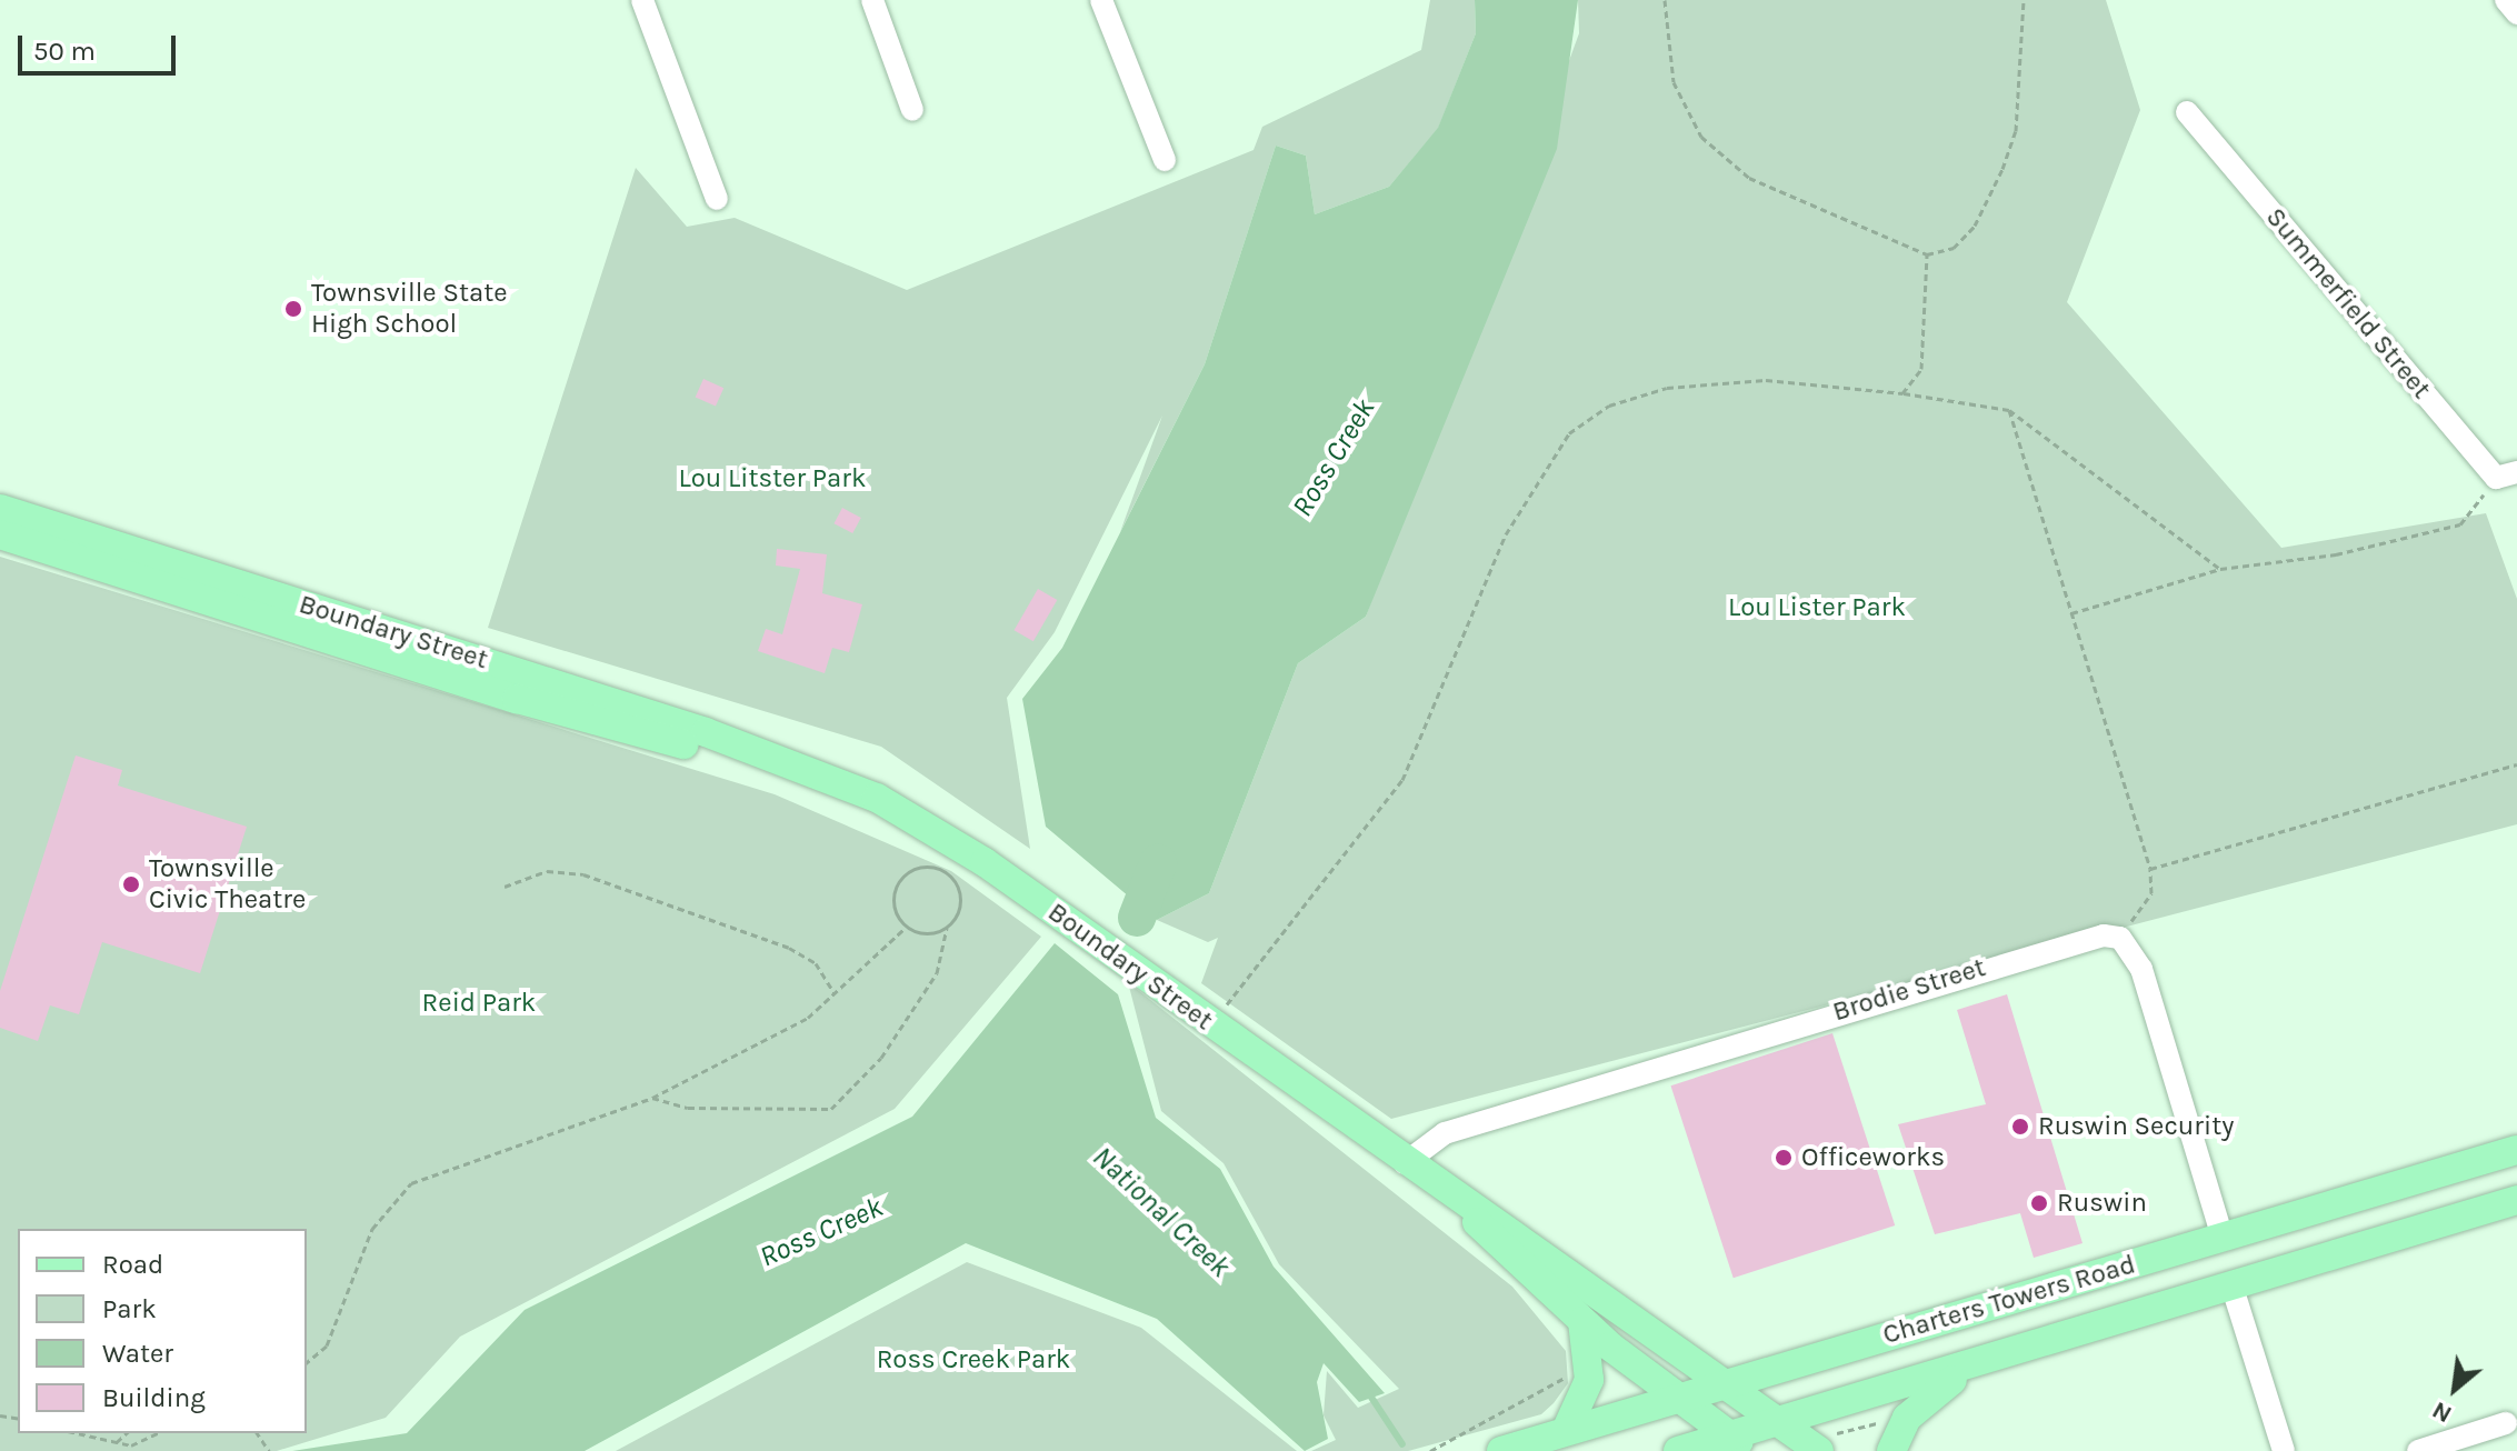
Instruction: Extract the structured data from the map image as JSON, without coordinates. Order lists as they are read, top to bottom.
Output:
{
  "streets": {
    "main road": ["Boundary Street", "Charters Towers Road"],
    "street": ["Summerfield Street", "Brodie Street"]
  },
  "crossings": [
    ["Boundary Street", "Brodie Street"],
    ["Boundary Street", "Charters Towers Road"]
  ],
  "water": ["Ross Creek", "National Creek"],
  "parks": [
    "Lou Litster Park",
    "Lou Lister Park",
    "Reid Park",
    "Ross Creek Park"
  ],
  "places": [
    "Townsville State High School",
    "Townsville Civic Theatre",
    "Ruswin Security",
    "Officeworks",
    "Ruswin"
  ],
  "legend": [
    "Road",
    "Park",
    "Water",
    "Building"
  ],
  "scale_bar": "50 m",
  "north": "bottom left"
}
